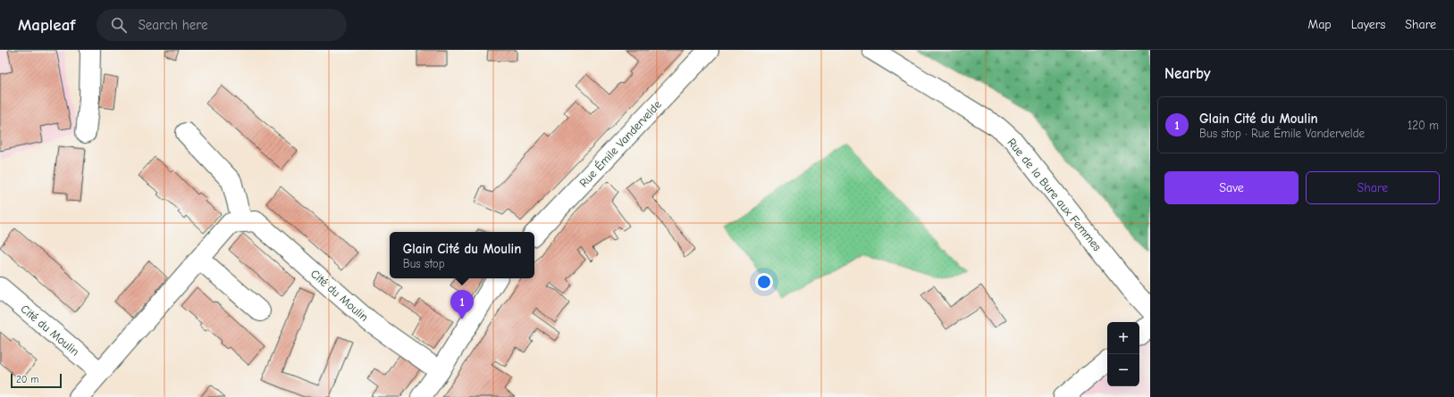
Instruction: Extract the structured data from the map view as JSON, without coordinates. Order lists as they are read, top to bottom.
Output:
{
  "streets": {
    "street": ["Rue Émile Vandervelde", "Rue de la Bure aux Femmes", "Cité du Moulin"]
  },
  "scale_bar": "20 m",
  "page": {
    "header": "Mapleaf",
    "search": "Search here",
    "nav": ["Map", "Layers", "Share"],
    "heading": "Nearby",
    "list": [
      {
        "mark": "1",
        "name": "Glain Cité du Moulin",
        "note": "Bus stop · Rue Émile Vandervelde",
        "value": "120 m"
      }
    ],
    "buttons": ["Save", "Share"],
    "popup": ["Glain Cité du Moulin", "Bus stop"],
    "pins": "1",
    "map_buttons": ["+", "−"],
    "scale": "20 m"
  }
}
